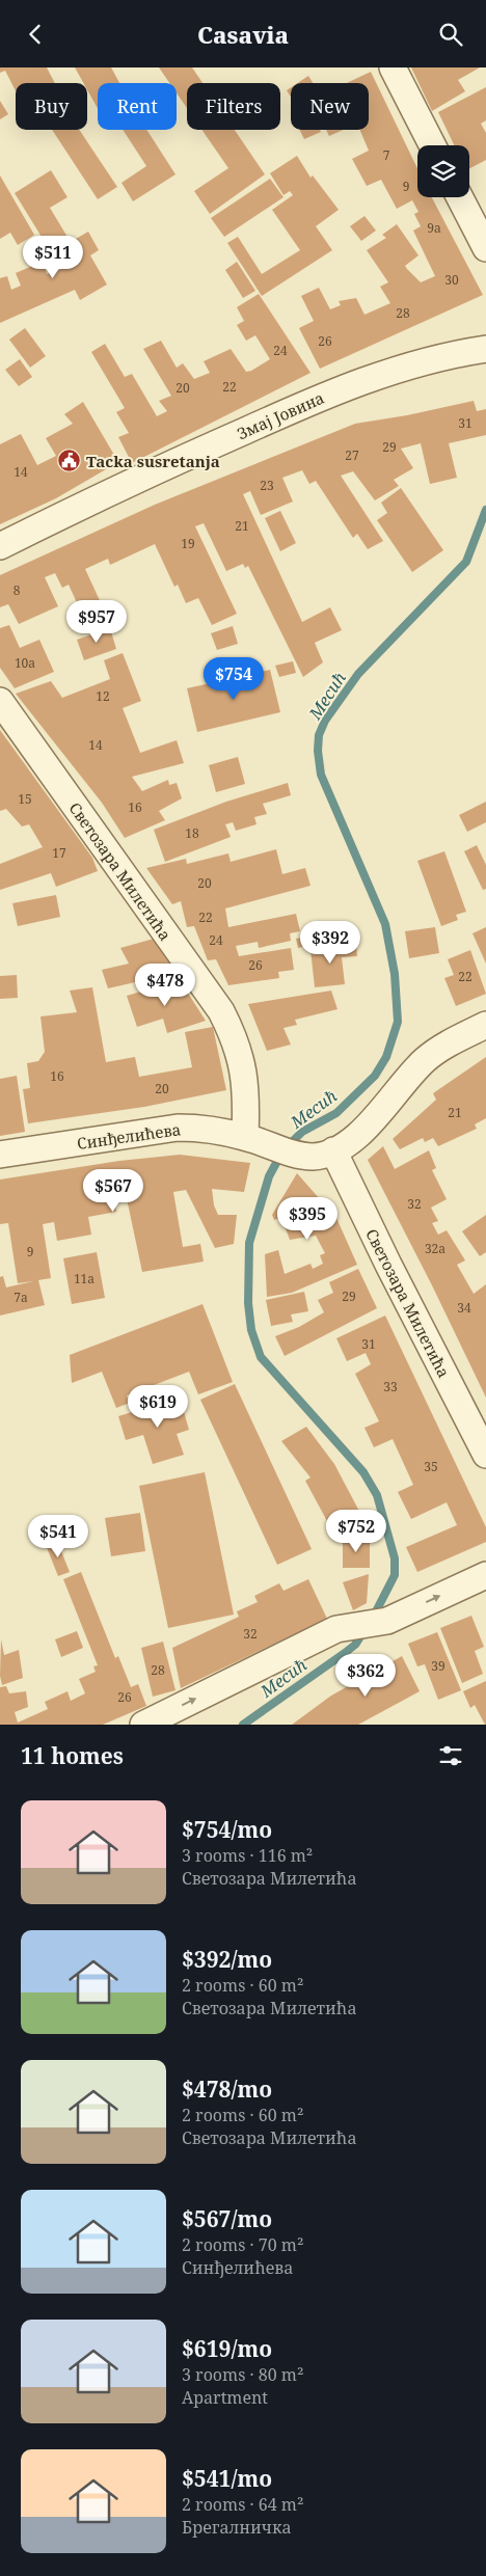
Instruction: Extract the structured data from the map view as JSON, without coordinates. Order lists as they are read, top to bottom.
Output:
{
  "streets": {
    "street": ["Змај Јовина", "Светозара Милетића", "Синђелићева"]
  },
  "crossings": [
    ["Светозара Милетића", "Синђелићева"]
  ],
  "water": ["Месић"],
  "places": {
    "public building": ["Tacka susretanja"]
  },
  "house_numbers": [
    "7",
    "9",
    "9a",
    "30",
    "28",
    "26",
    "24",
    "22",
    "20",
    "31",
    "29",
    "27",
    "14",
    "23",
    "21",
    "19",
    "8",
    "10a",
    "12",
    "14",
    "15",
    "16",
    "18",
    "17",
    "20",
    "22",
    "24",
    "26",
    "22",
    "16",
    "20",
    "21",
    "32",
    "32a",
    "9",
    "11a",
    "29",
    "7a",
    "34",
    "31",
    "33",
    "35",
    "32",
    "39",
    "28",
    "26"
  ],
  "page": {
    "header": "Casavia",
    "chip": [
      "Buy",
      "Rent",
      "Filters",
      "New"
    ],
    "price": [
      "$511",
      "$957",
      "$754",
      "$392",
      "$478",
      "$567",
      "$395",
      "$619",
      "$752",
      "$541",
      "$362"
    ],
    "heading": "11 homes",
    "list": [
      {
        "name": "$754/mo",
        "note": "3 rooms · 116 m² · Светозара Милетића"
      },
      {
        "name": "$392/mo",
        "note": "2 rooms · 60 m² · Светозара Милетића"
      },
      {
        "name": "$478/mo",
        "note": "2 rooms · 60 m² · Светозара Милетића"
      },
      {
        "name": "$567/mo",
        "note": "2 rooms · 70 m² · Синђелићева"
      },
      {
        "name": "$619/mo",
        "note": "3 rooms · 80 m² · Apartment"
      },
      {
        "name": "$541/mo",
        "note": "2 rooms · 64 m² · Брегалничка"
      }
    ]
  }
}
